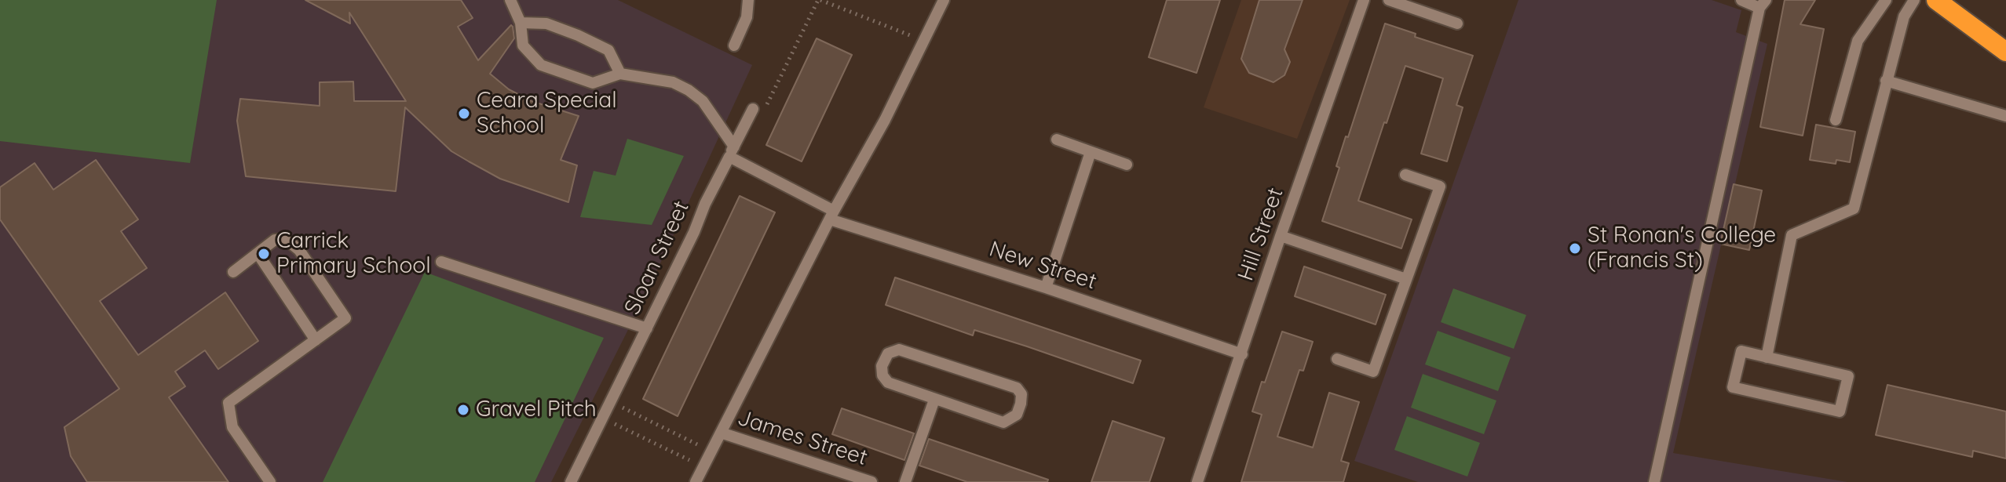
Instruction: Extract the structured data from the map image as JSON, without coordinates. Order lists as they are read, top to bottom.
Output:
{
  "streets": {
    "street": [
      "Hill Street",
      "Sloan Street",
      "New Street",
      "James Street"
    ]
  },
  "crossings": [
    ["Hill Street", "New Street"]
  ],
  "places": [
    "Ceara Special School",
    "St Ronan's College (Francis St)",
    "Carrick Primary School",
    "Gravel Pitch"
  ]
}
